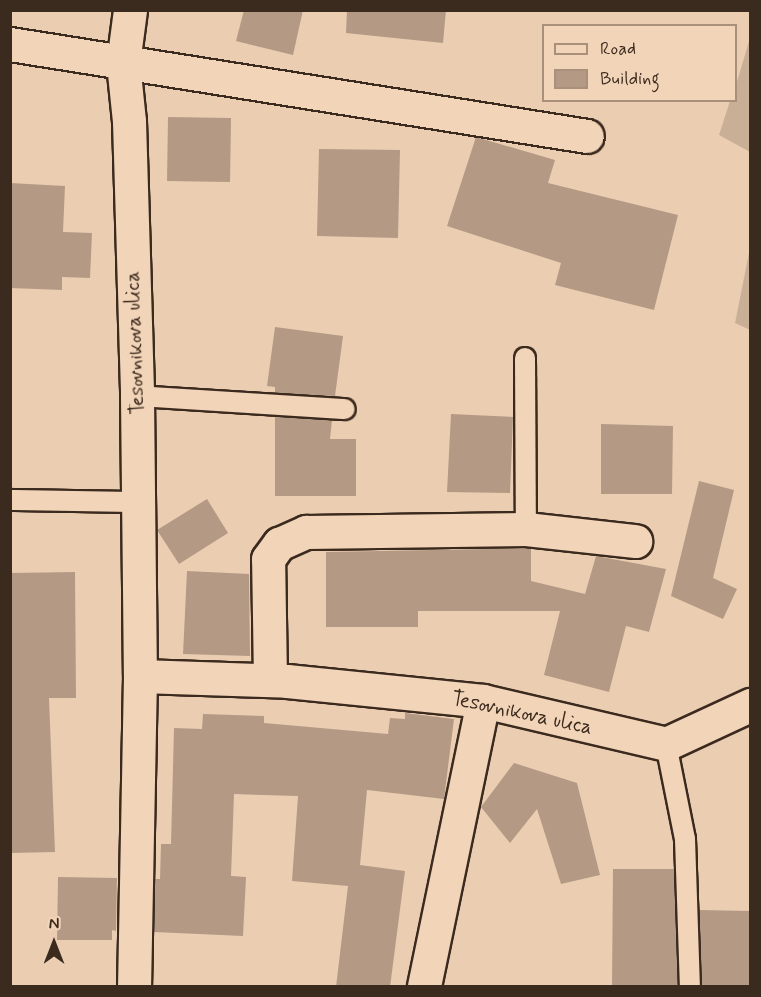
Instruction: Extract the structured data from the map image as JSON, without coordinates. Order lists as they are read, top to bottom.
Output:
{
  "streets": {
    "street": ["Tesovnikova ulica"]
  },
  "legend": ["Road", "Building"],
  "north": "top"
}
